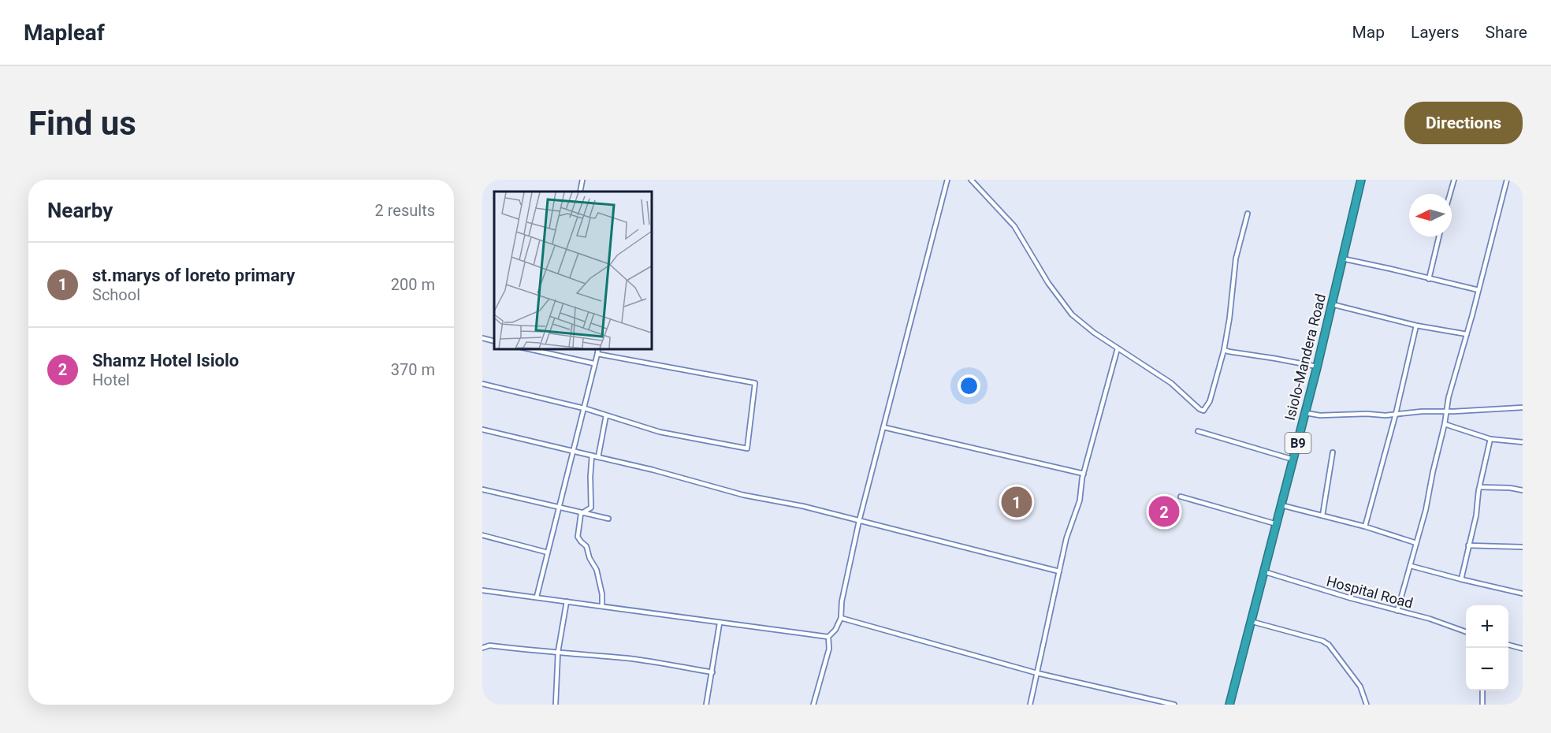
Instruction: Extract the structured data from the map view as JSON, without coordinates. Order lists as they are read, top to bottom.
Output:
{
  "streets": {
    "highway": ["Isiolo-Mandera Road", "B9"],
    "street": ["Hospital Road"]
  },
  "crossings": [
    ["Isiolo-Mandera Road", "Hospital Road"]
  ],
  "north": "left",
  "page": {
    "header": "Mapleaf",
    "nav": ["Map", "Layers", "Share"],
    "buttons": "Directions",
    "title": "Find us",
    "heading": ["Nearby", "2 results"],
    "list": [
      {
        "mark": "1",
        "name": "st.marys of loreto primary",
        "note": "School",
        "value": "200 m"
      },
      {
        "mark": "2",
        "name": "Shamz Hotel Isiolo",
        "note": "Hotel",
        "value": "370 m"
      }
    ],
    "pins": ["1", "2"],
    "map_buttons": ["+", "−"]
  }
}
